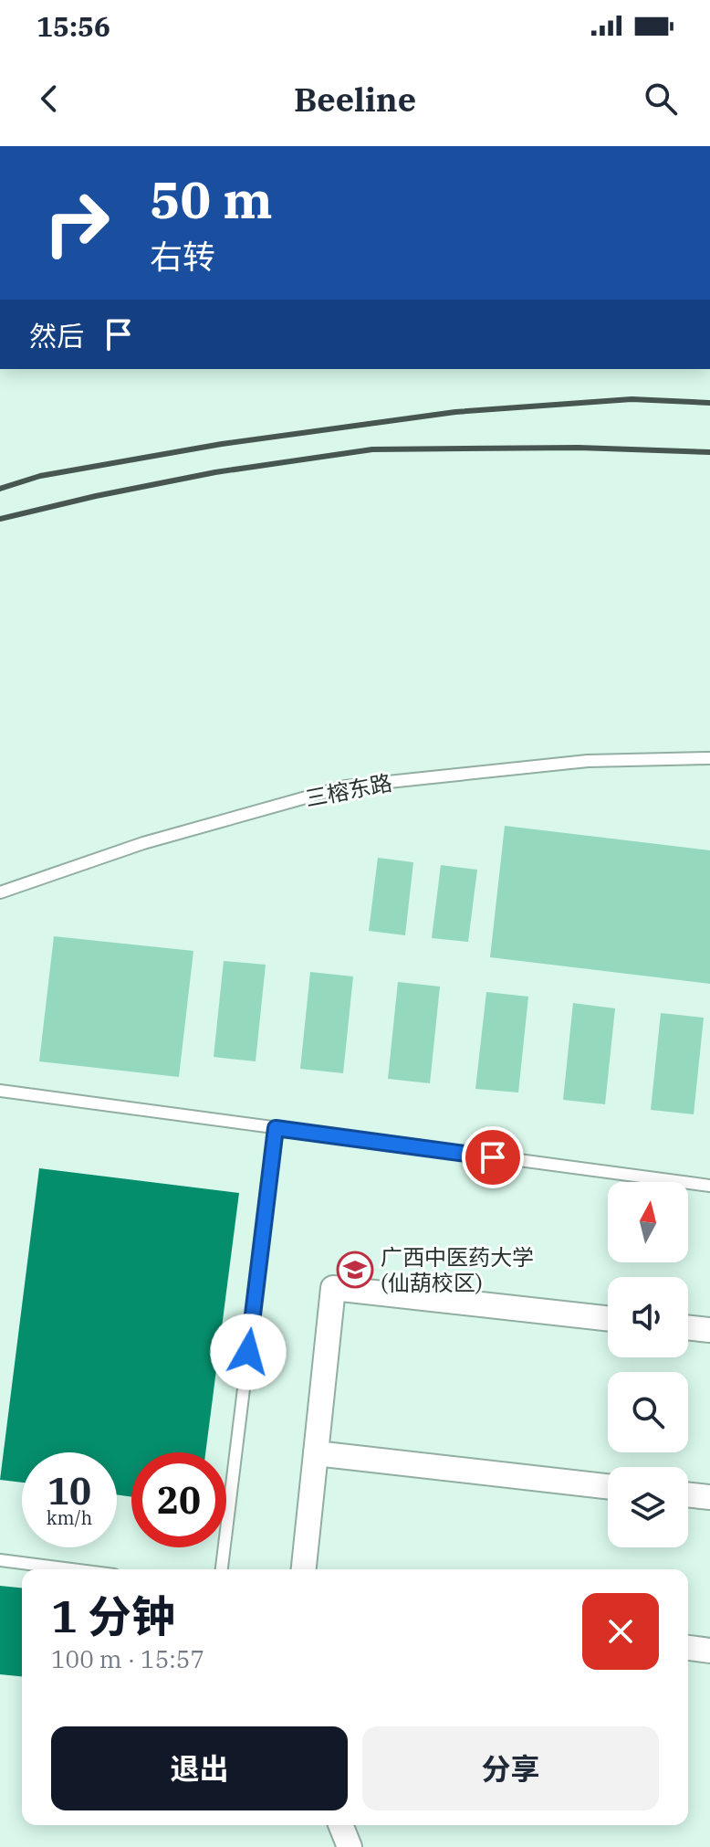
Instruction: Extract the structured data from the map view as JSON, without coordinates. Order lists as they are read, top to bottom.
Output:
{
  "streets": {
    "lane": ["三榕东路"]
  },
  "places": {
    "school or university": ["广西中医药大学 (仙葫校区)"]
  },
  "north": "top",
  "page": {
    "status": "15:56",
    "header": "Beeline",
    "turn": ["50 m", "右转"],
    "then": "然后",
    "speed": "10 km/h",
    "limit": "20",
    "heading": ["1 分钟", "100 m · 15:57"],
    "buttons": ["退出", "分享"]
  }
}
